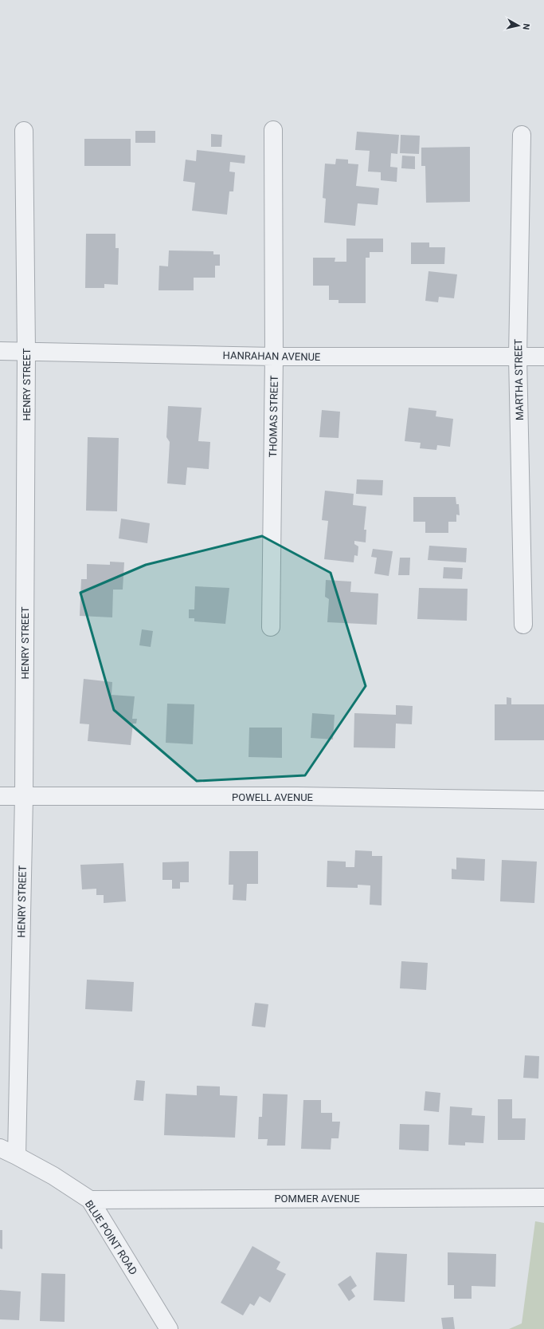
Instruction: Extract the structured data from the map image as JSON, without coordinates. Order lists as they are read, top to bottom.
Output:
{
  "streets": {
    "street": [
      "HANRAHAN AVENUE",
      "MARTHA STREET",
      "HENRY STREET",
      "THOMAS STREET",
      "POWELL AVENUE",
      "POMMER AVENUE",
      "BLUE POINT ROAD"
    ]
  },
  "crossings": [
    ["HANRAHAN AVENUE", "MARTHA STREET"],
    ["HANRAHAN AVENUE", "HENRY STREET"],
    ["HANRAHAN AVENUE", "THOMAS STREET"],
    ["HENRY STREET", "POWELL AVENUE"],
    ["HENRY STREET", "BLUE POINT ROAD"],
    ["POMMER AVENUE", "BLUE POINT ROAD"]
  ],
  "north": "right"
}
